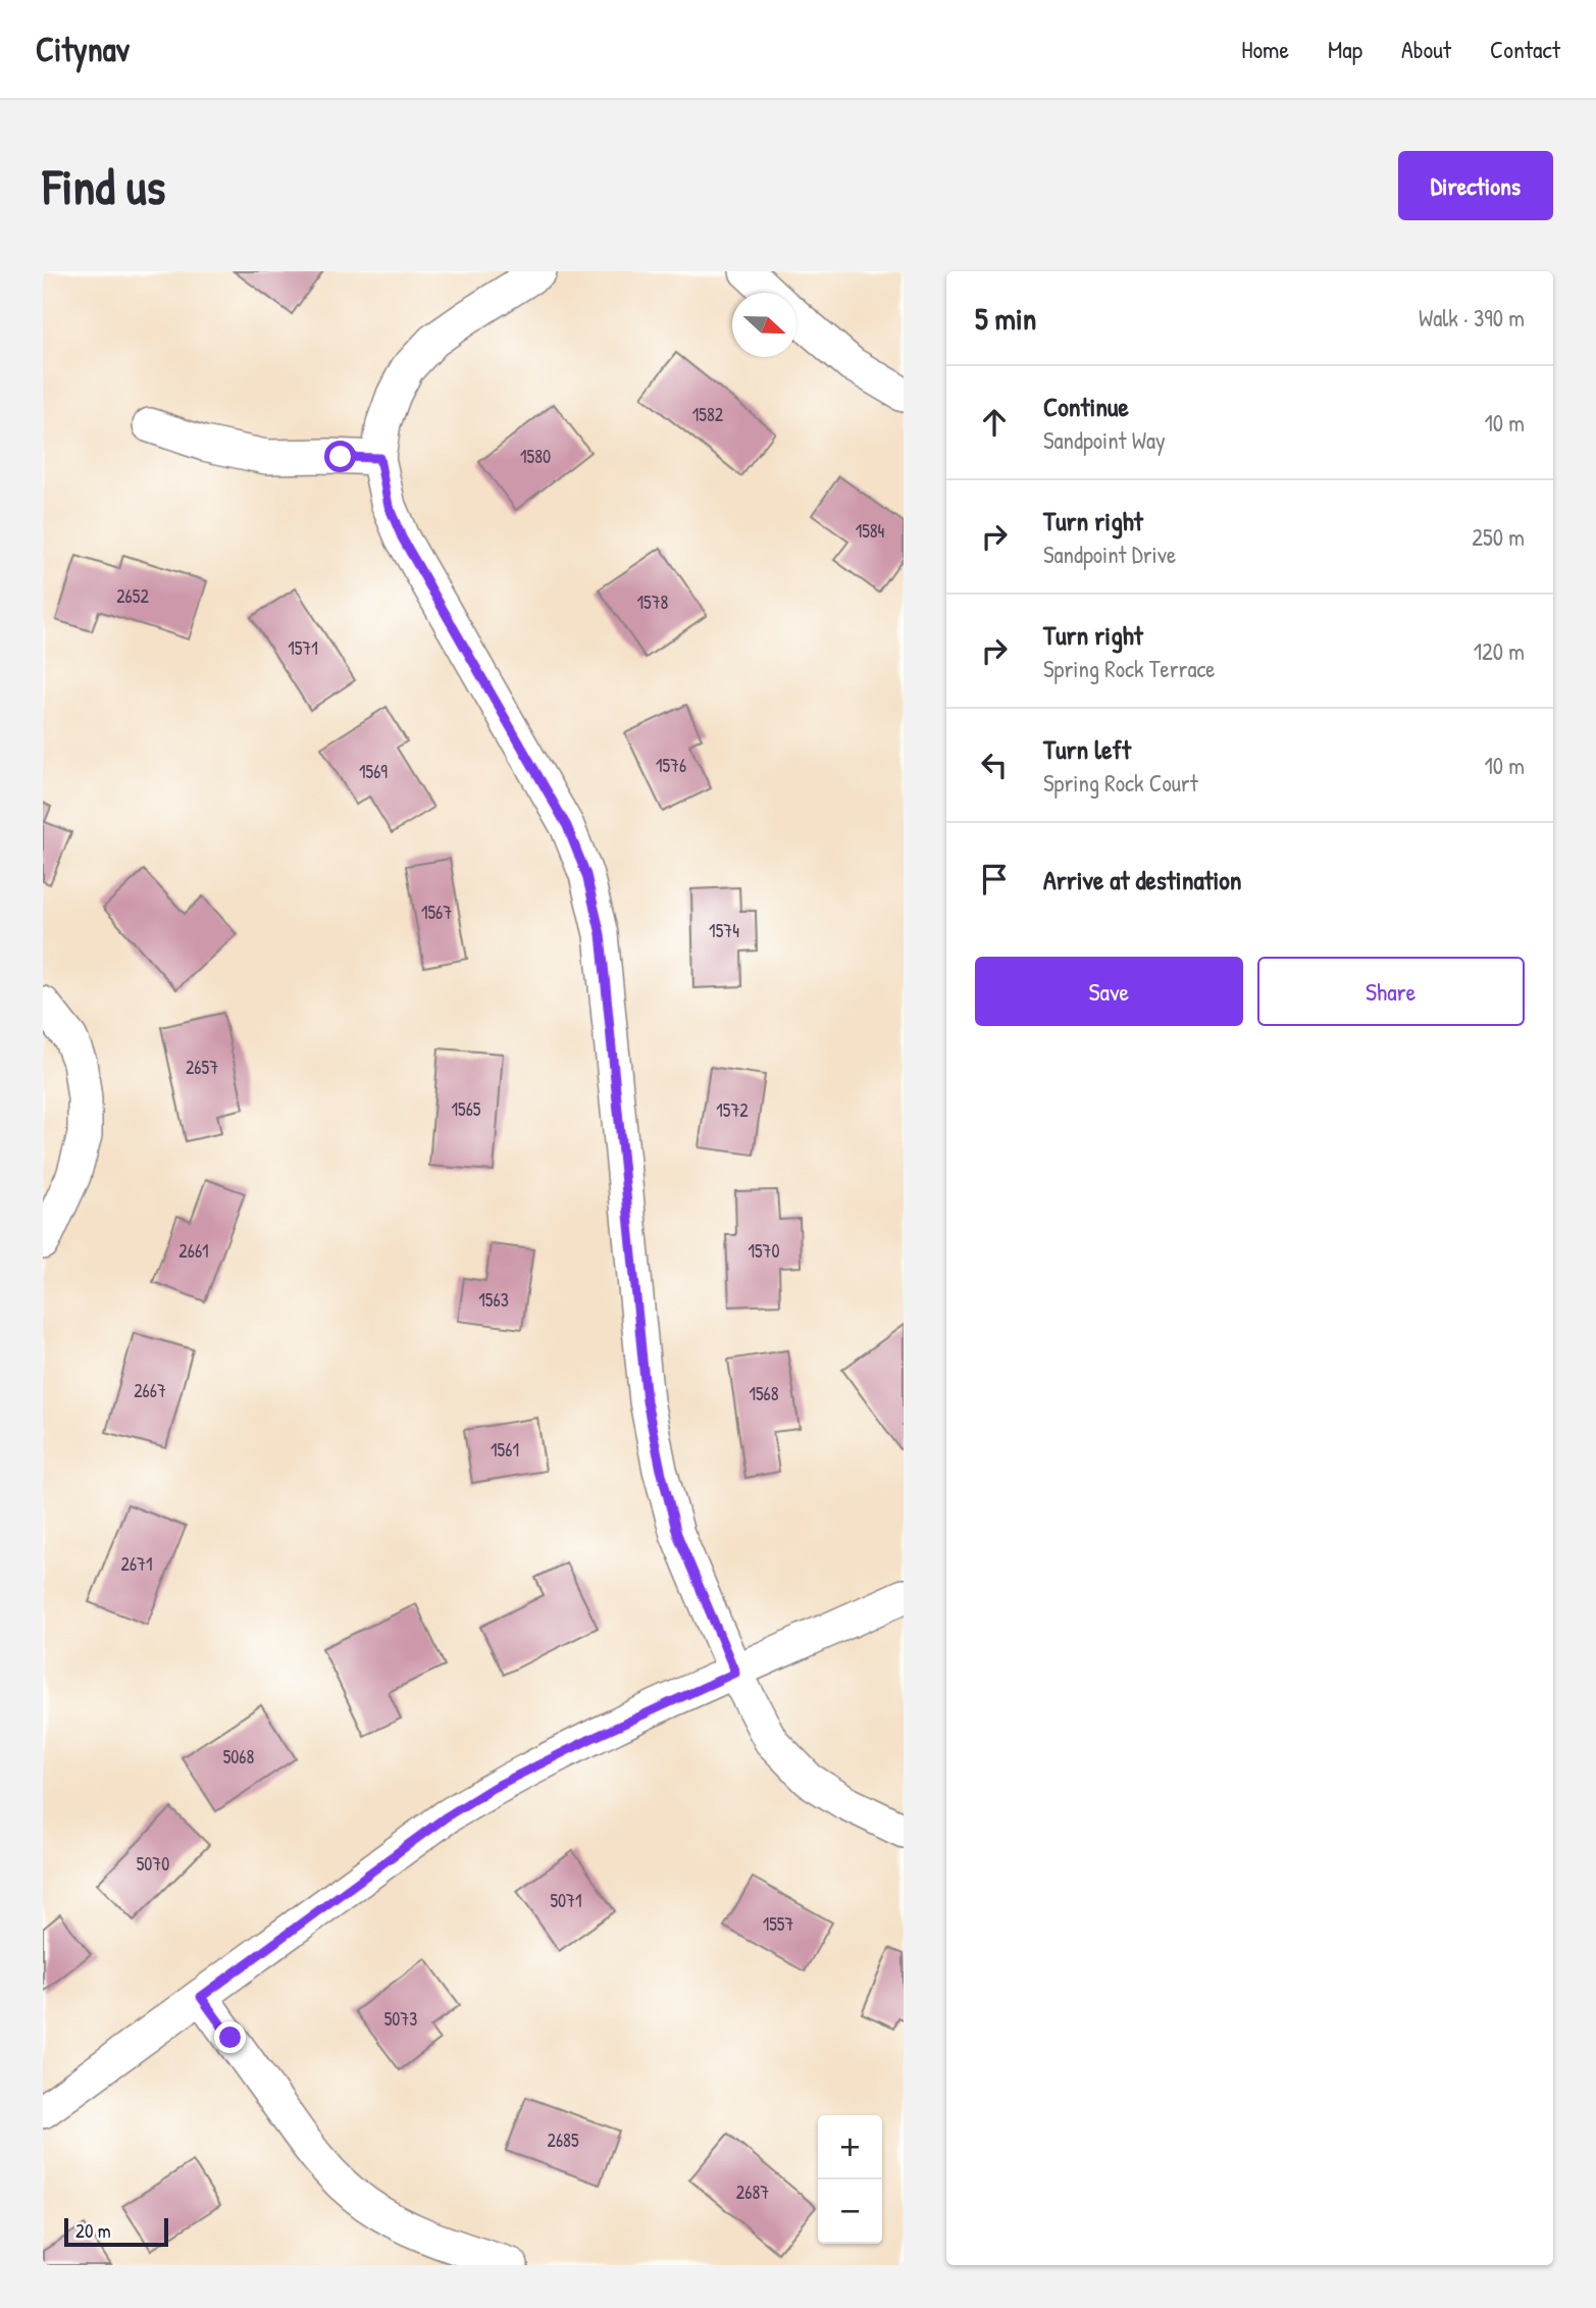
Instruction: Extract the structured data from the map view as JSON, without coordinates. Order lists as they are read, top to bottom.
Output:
{
  "house_numbers": [
    "1582",
    "1580",
    "1584",
    "2652",
    "1578",
    "1571",
    "1576",
    "1569",
    "1567",
    "1574",
    "2657",
    "1565",
    "1572",
    "2661",
    "1570",
    "1563",
    "2667",
    "1568",
    "1561",
    "2671",
    "5068",
    "5070",
    "5071",
    "1557",
    "5073",
    "2685",
    "2687"
  ],
  "scale_bar": "20 m",
  "north": "right",
  "page": {
    "header": "Citynav",
    "nav": [
      "Home",
      "Map",
      "About",
      "Contact"
    ],
    "buttons": [
      "Directions",
      ["Save", "Share"]
    ],
    "title": "Find us",
    "heading": ["5 min", "Walk · 390 m"],
    "list": [
      ["Continue", "Sandpoint Way", "10 m"],
      ["Turn right", "Sandpoint Drive", "250 m"],
      ["Turn right", "Spring Rock Terrace", "120 m"],
      ["Turn left", "Spring Rock Court", "10 m"],
      "Arrive at destination"
    ],
    "map_buttons": ["+", "−"],
    "scale": "20 m"
  }
}
